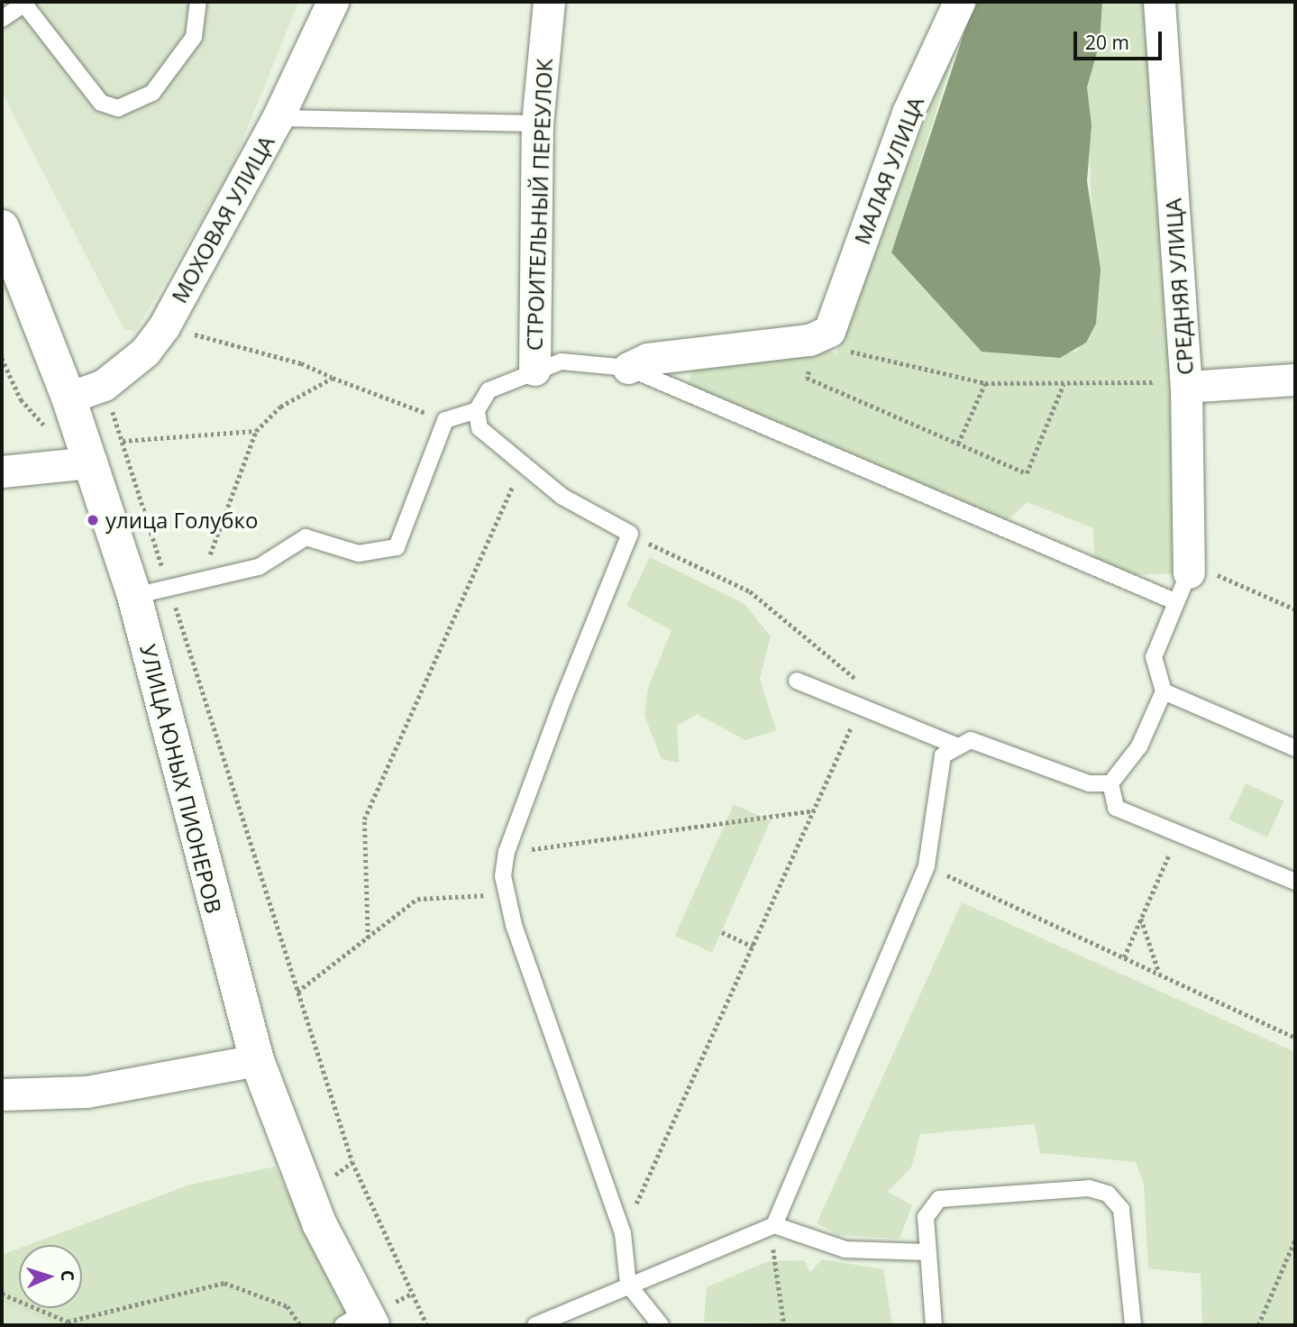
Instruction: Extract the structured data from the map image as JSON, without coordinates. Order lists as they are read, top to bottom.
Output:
{
  "streets": {
    "main road": ["УЛИЦА ЮНЫХ ПИОНЕРОВ"],
    "street": [
      "МАЛАЯ УЛИЦА",
      "СТРОИТЕЛЬНЫЙ ПЕРЕУЛОК",
      "МОХОВАЯ УЛИЦА",
      "СРЕДНЯЯ УЛИЦА"
    ]
  },
  "crossings": [
    ["МОХОВАЯ УЛИЦА", "УЛИЦА ЮНЫХ ПИОНЕРОВ"]
  ],
  "places": ["улица Голубко"],
  "scale_bar": "20 m",
  "north": "right"
}
